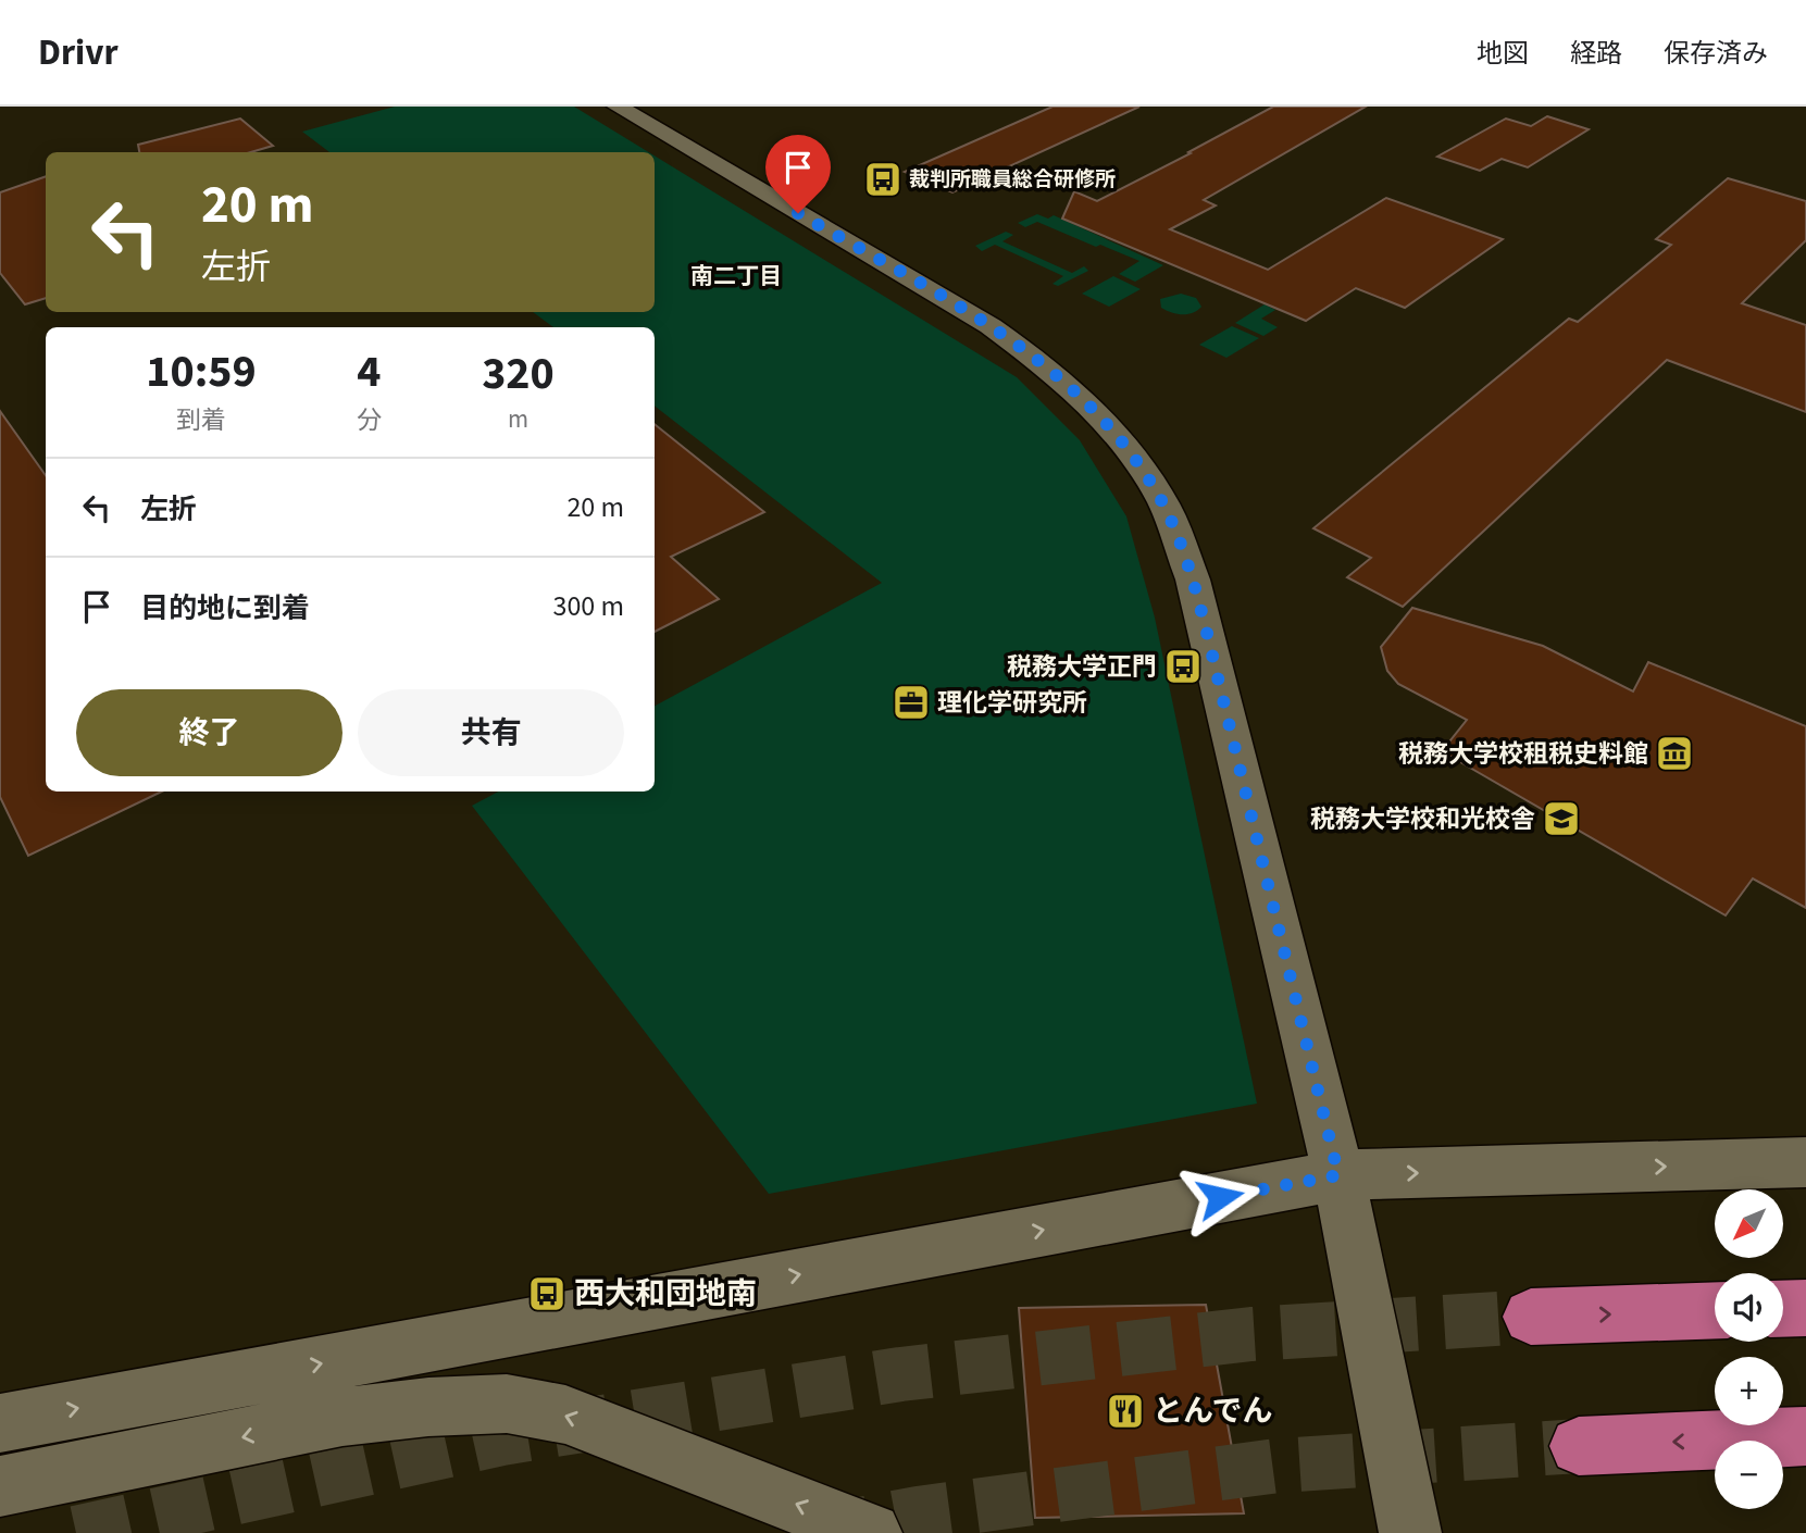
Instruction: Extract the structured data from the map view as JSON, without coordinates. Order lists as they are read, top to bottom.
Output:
{
  "districts": ["南二丁目"],
  "places": {
    "bus stop": ["裁判所職員総合研修所", "税務大学正門", "西大和団地南"],
    "office": ["理化学研究所"],
    "museum": ["税務大学校租税史料館"],
    "school or university": ["税務大学校和光校舎"],
    "restaurant": ["とんでん"]
  },
  "north": "bottom left",
  "page": {
    "header": "Drivr",
    "nav": ["地図", "経路", "保存済み"],
    "turn": ["20 m", "左折"],
    "eta": [
      "10:59",
      "到着",
      "4",
      "分",
      "320",
      "m"
    ],
    "list": [
      {
        "name": "左折",
        "value": "20 m"
      },
      {
        "name": "目的地に到着",
        "value": "300 m"
      }
    ],
    "buttons": ["終了", "共有"],
    "map_buttons": ["+", "−"]
  }
}
